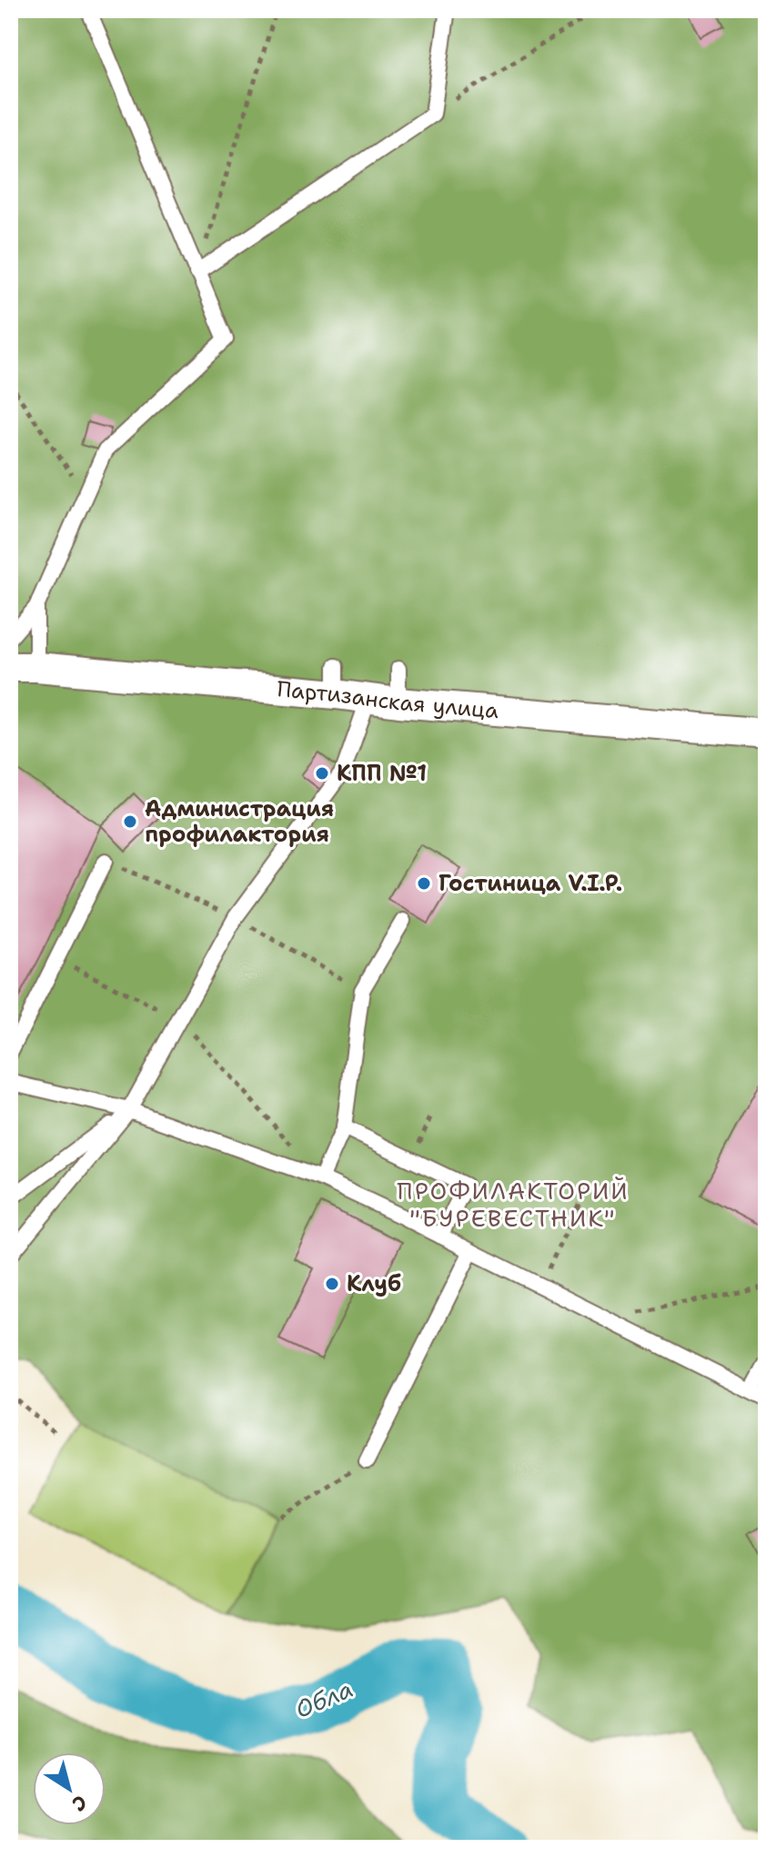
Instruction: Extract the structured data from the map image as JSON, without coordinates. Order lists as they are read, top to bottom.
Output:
{
  "streets": {
    "street": ["Партизанская улица"]
  },
  "districts": ["ПРОФИЛАКТОРИЙ \"БУРЕВЕСТНИК\""],
  "water": ["Обла"],
  "places": [
    "КПП №1",
    "Администрация профилактория",
    "Гостиница V.I.P.",
    "Клуб"
  ],
  "north": "bottom right"
}
